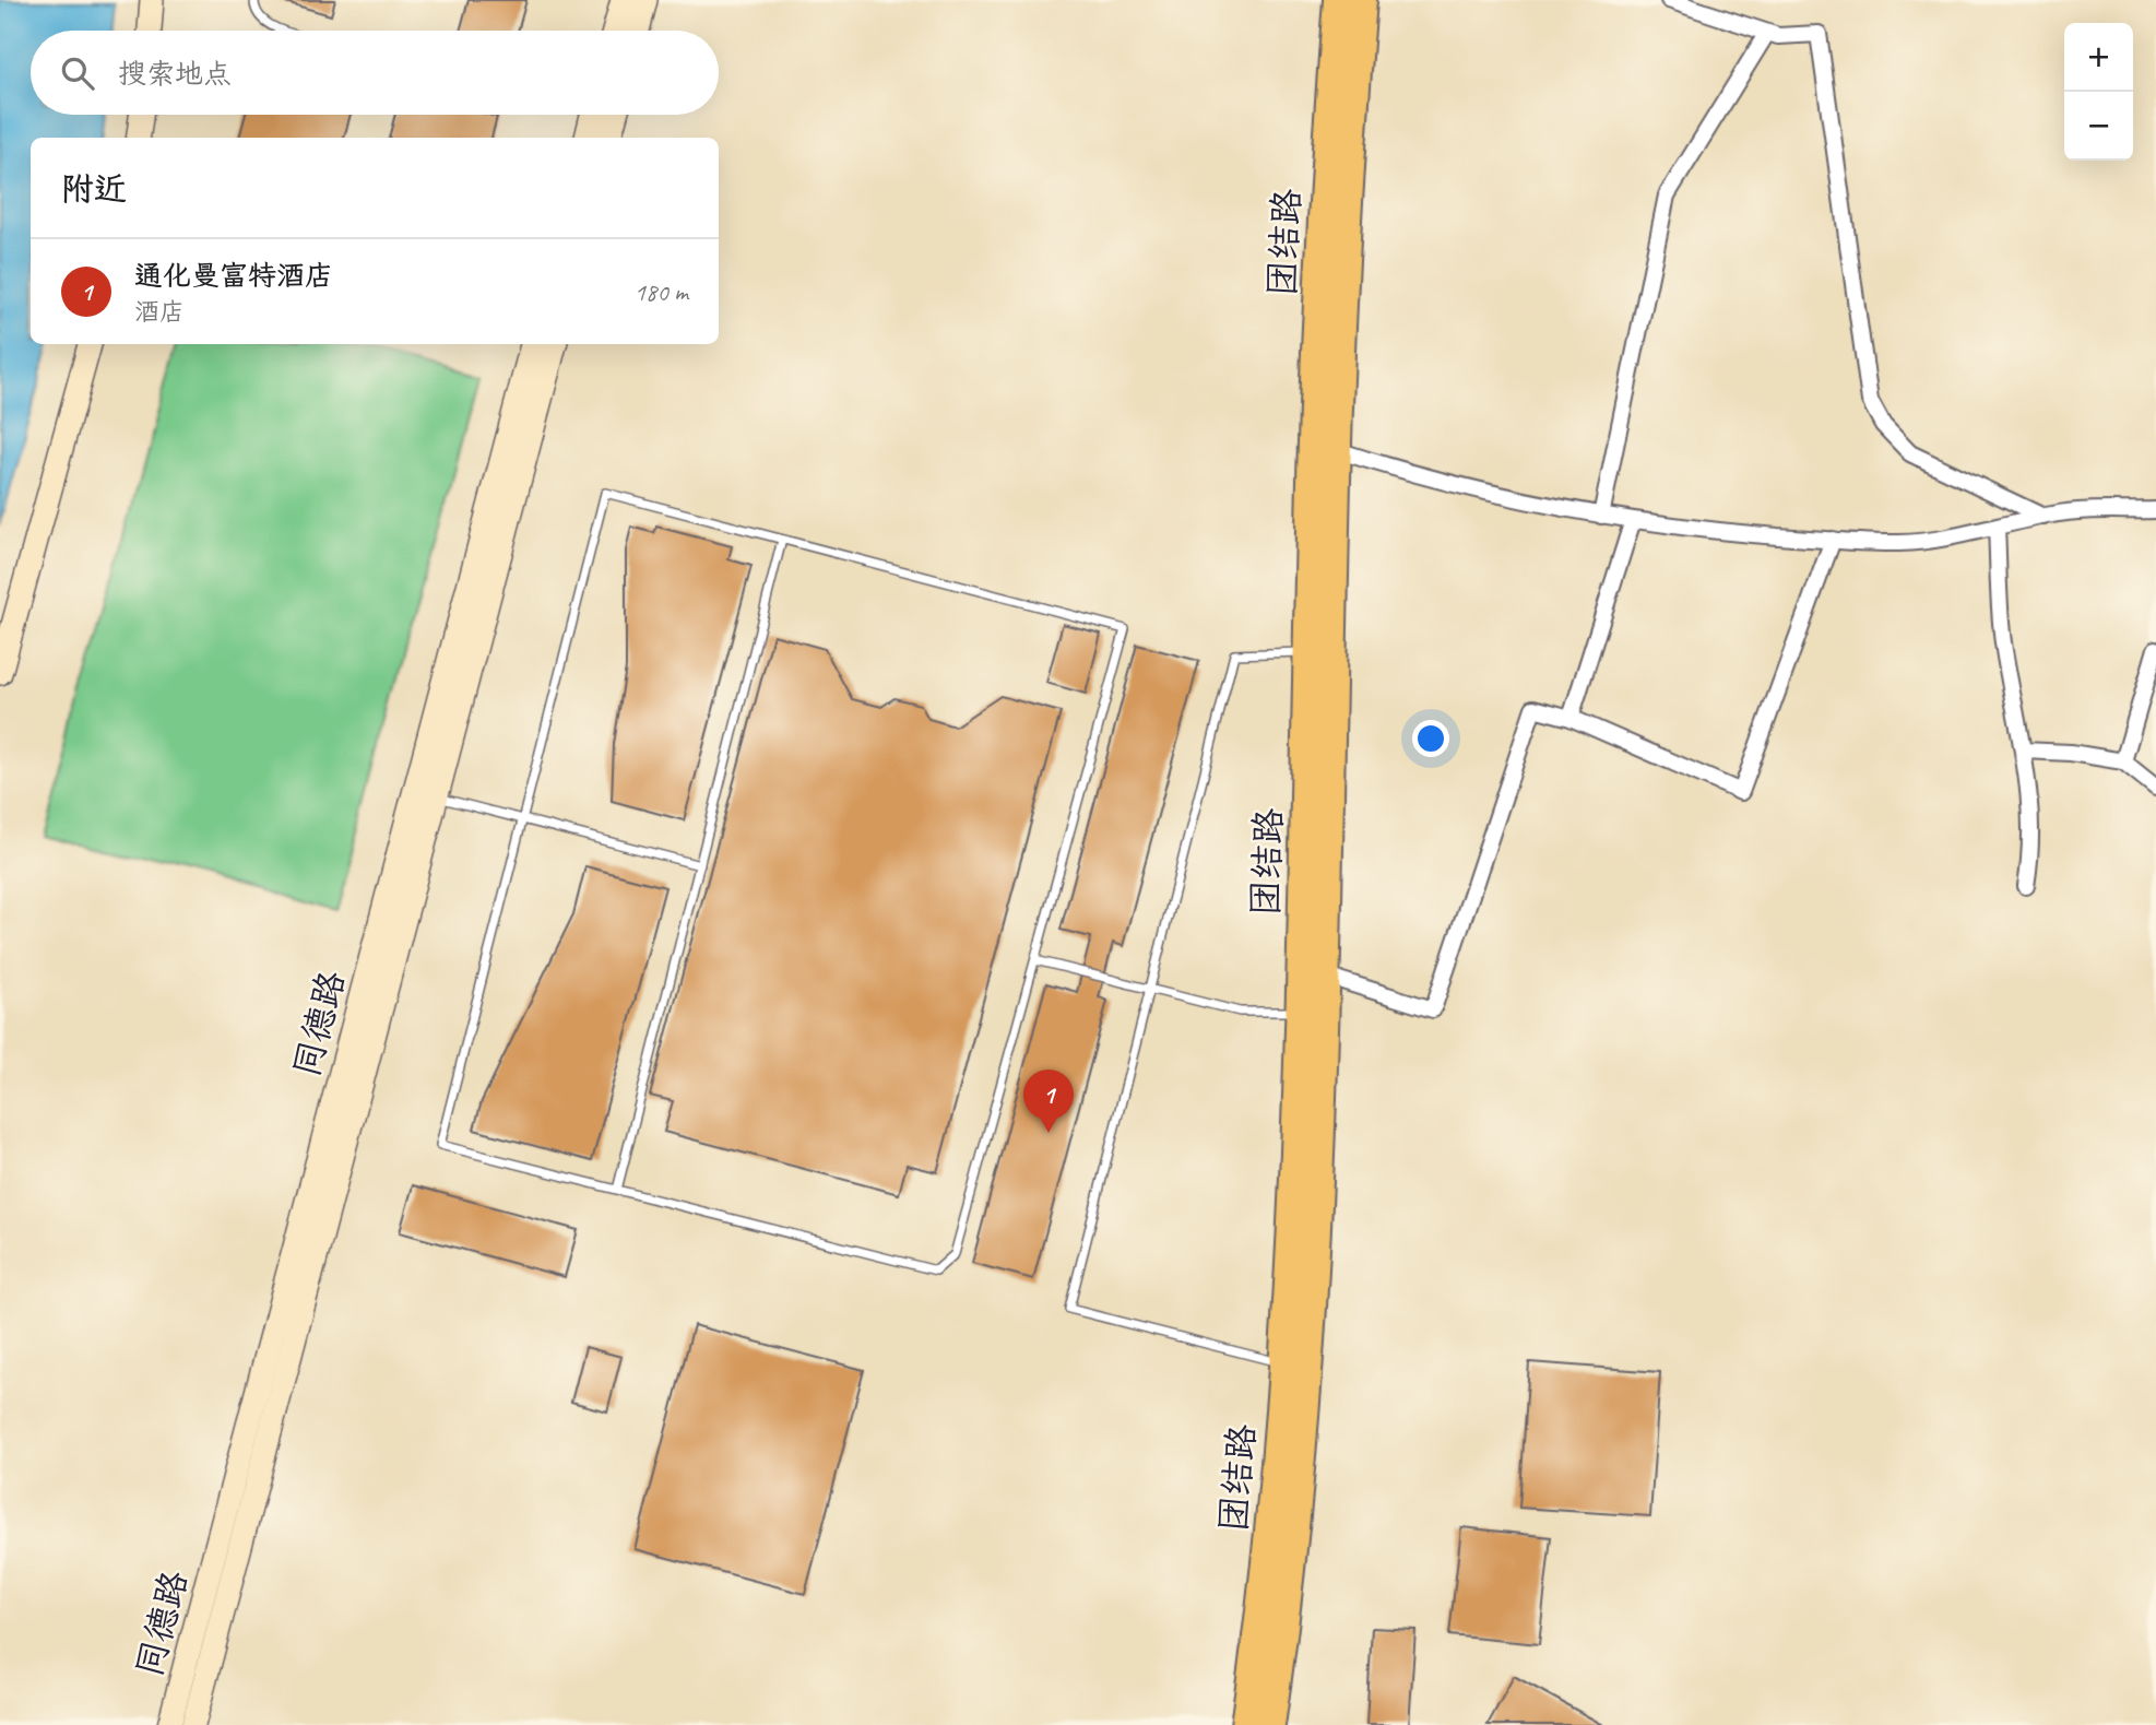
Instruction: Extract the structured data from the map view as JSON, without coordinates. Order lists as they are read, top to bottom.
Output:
{
  "streets": {
    "highway": ["团结路"],
    "main road": ["同德路"]
  },
  "page": {
    "map_buttons": ["+", "−"],
    "search": "搜索地点",
    "heading": "附近",
    "list": [
      {
        "mark": "1",
        "name": "通化曼富特酒店",
        "note": "酒店",
        "value": "180 m"
      }
    ],
    "pins": "1"
  }
}
